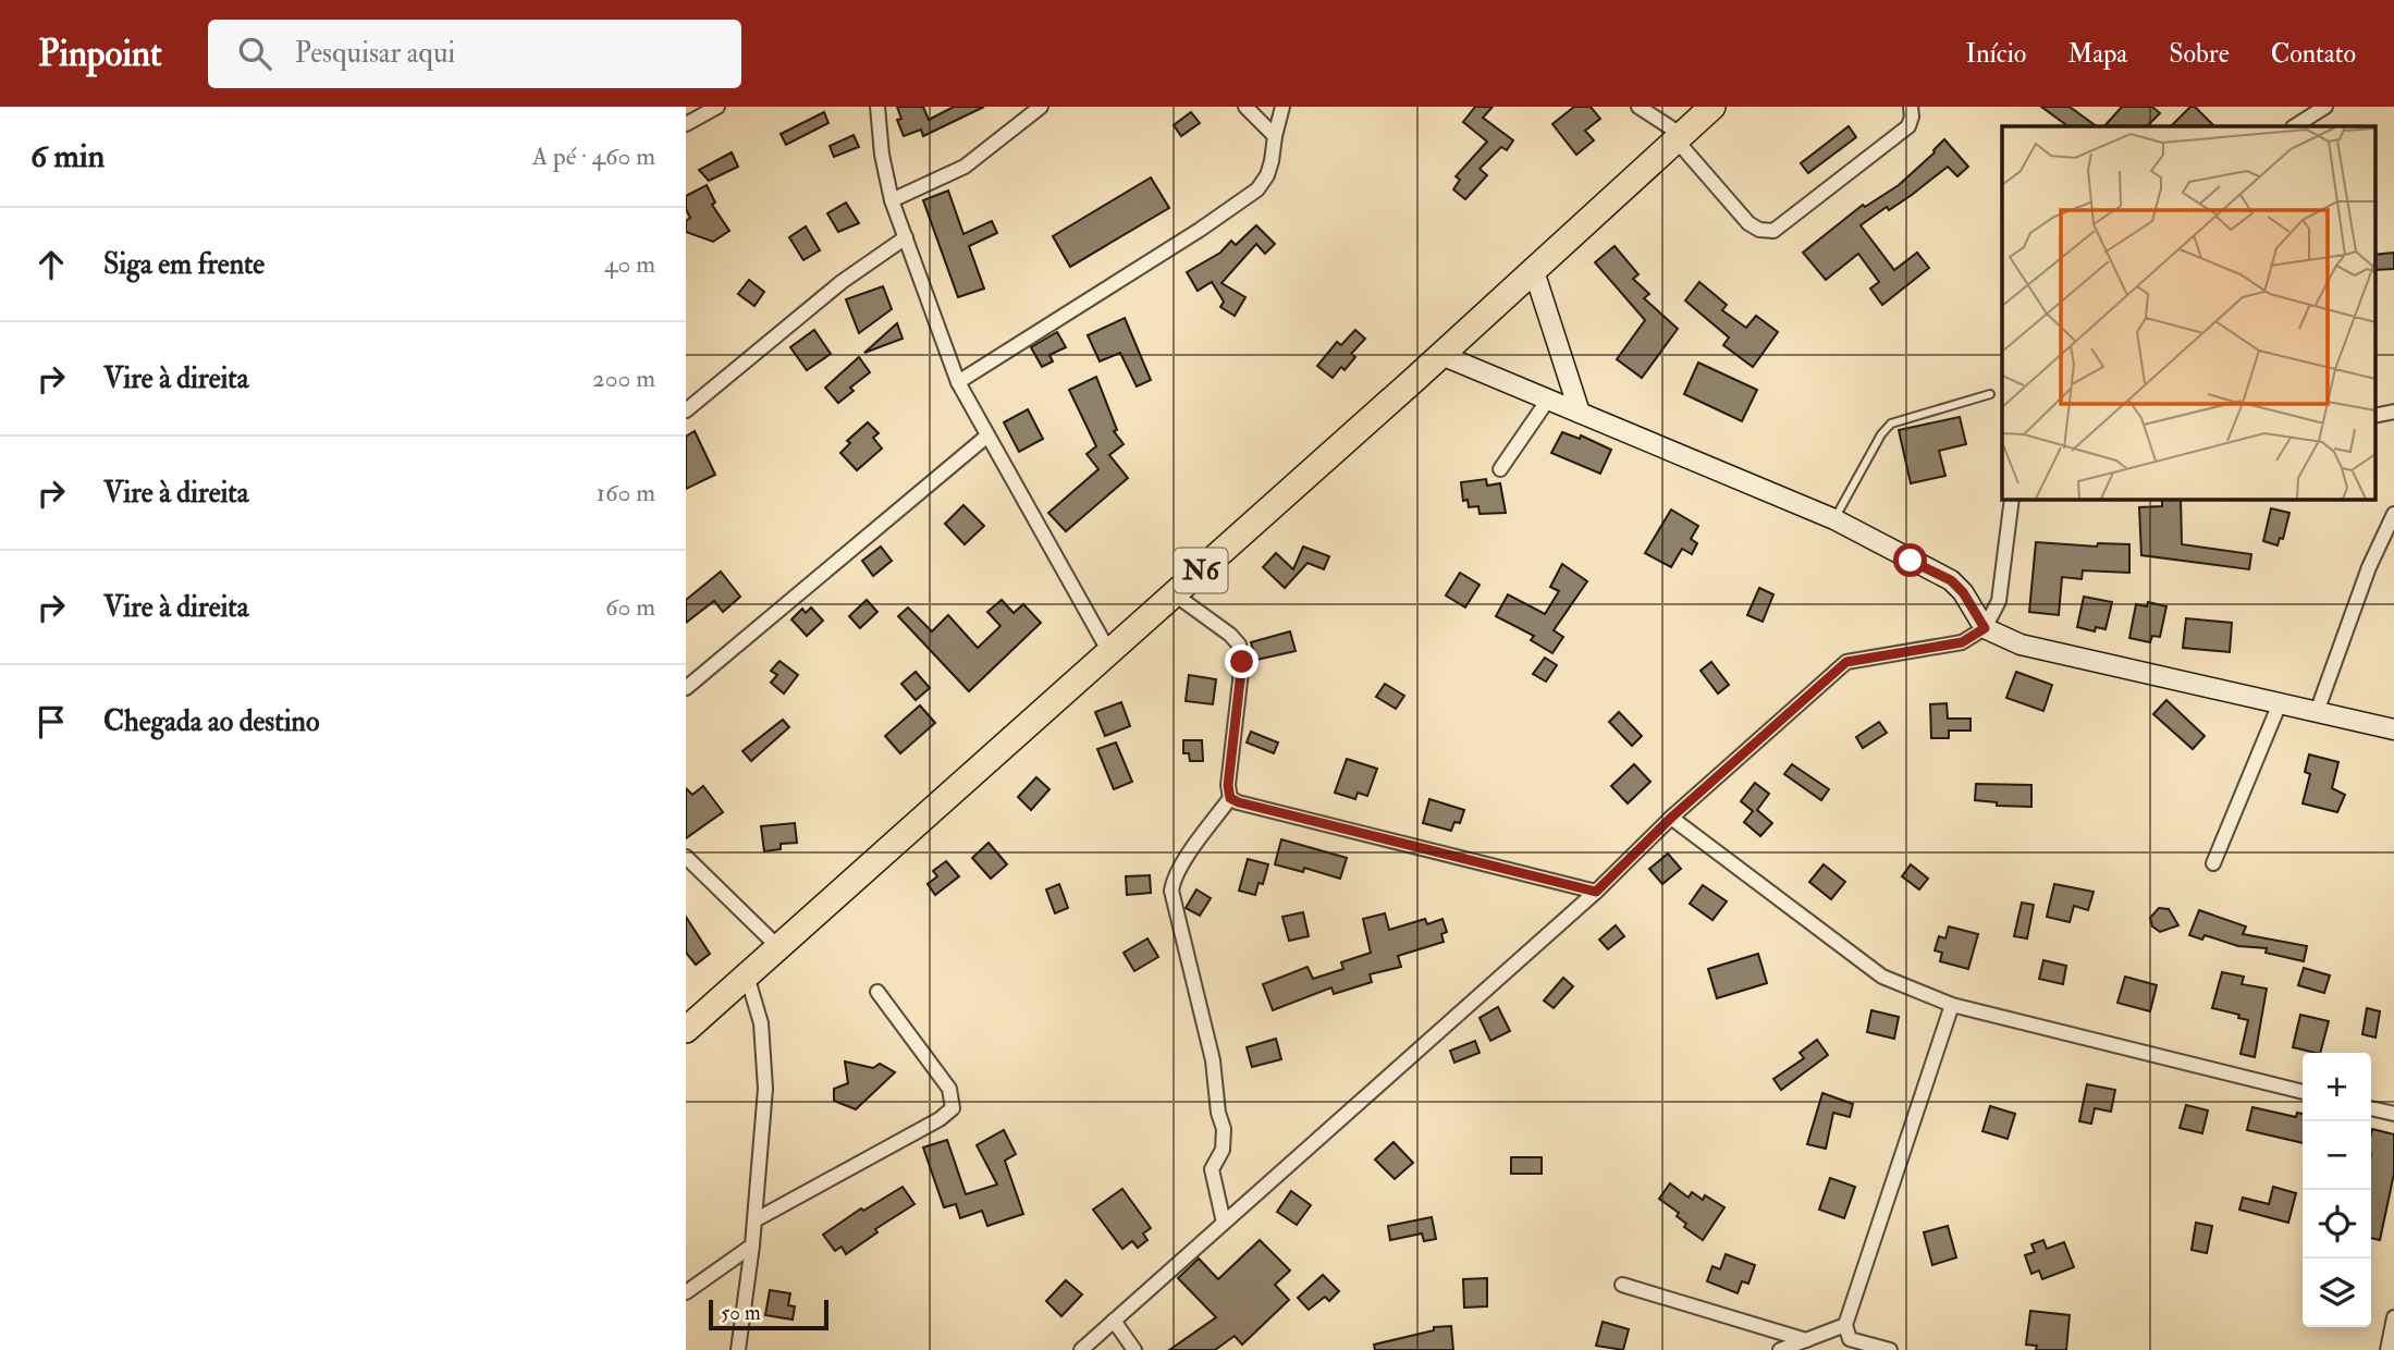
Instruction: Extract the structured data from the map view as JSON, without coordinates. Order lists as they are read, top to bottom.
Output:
{
  "streets": {
    "highway": ["N6"]
  },
  "scale_bar": "50 m",
  "page": {
    "header": "Pinpoint",
    "search": "Pesquisar aqui",
    "nav": [
      "Início",
      "Mapa",
      "Sobre",
      "Contato"
    ],
    "heading": ["6 min", "A pé · 460 m"],
    "list": [
      ["Siga em frente", "40 m"],
      ["Vire à direita", "200 m"],
      ["Vire à direita", "160 m"],
      ["Vire à direita", "60 m"],
      "Chegada ao destino"
    ],
    "map_buttons": ["+", "−"],
    "scale": "50 m"
  }
}
